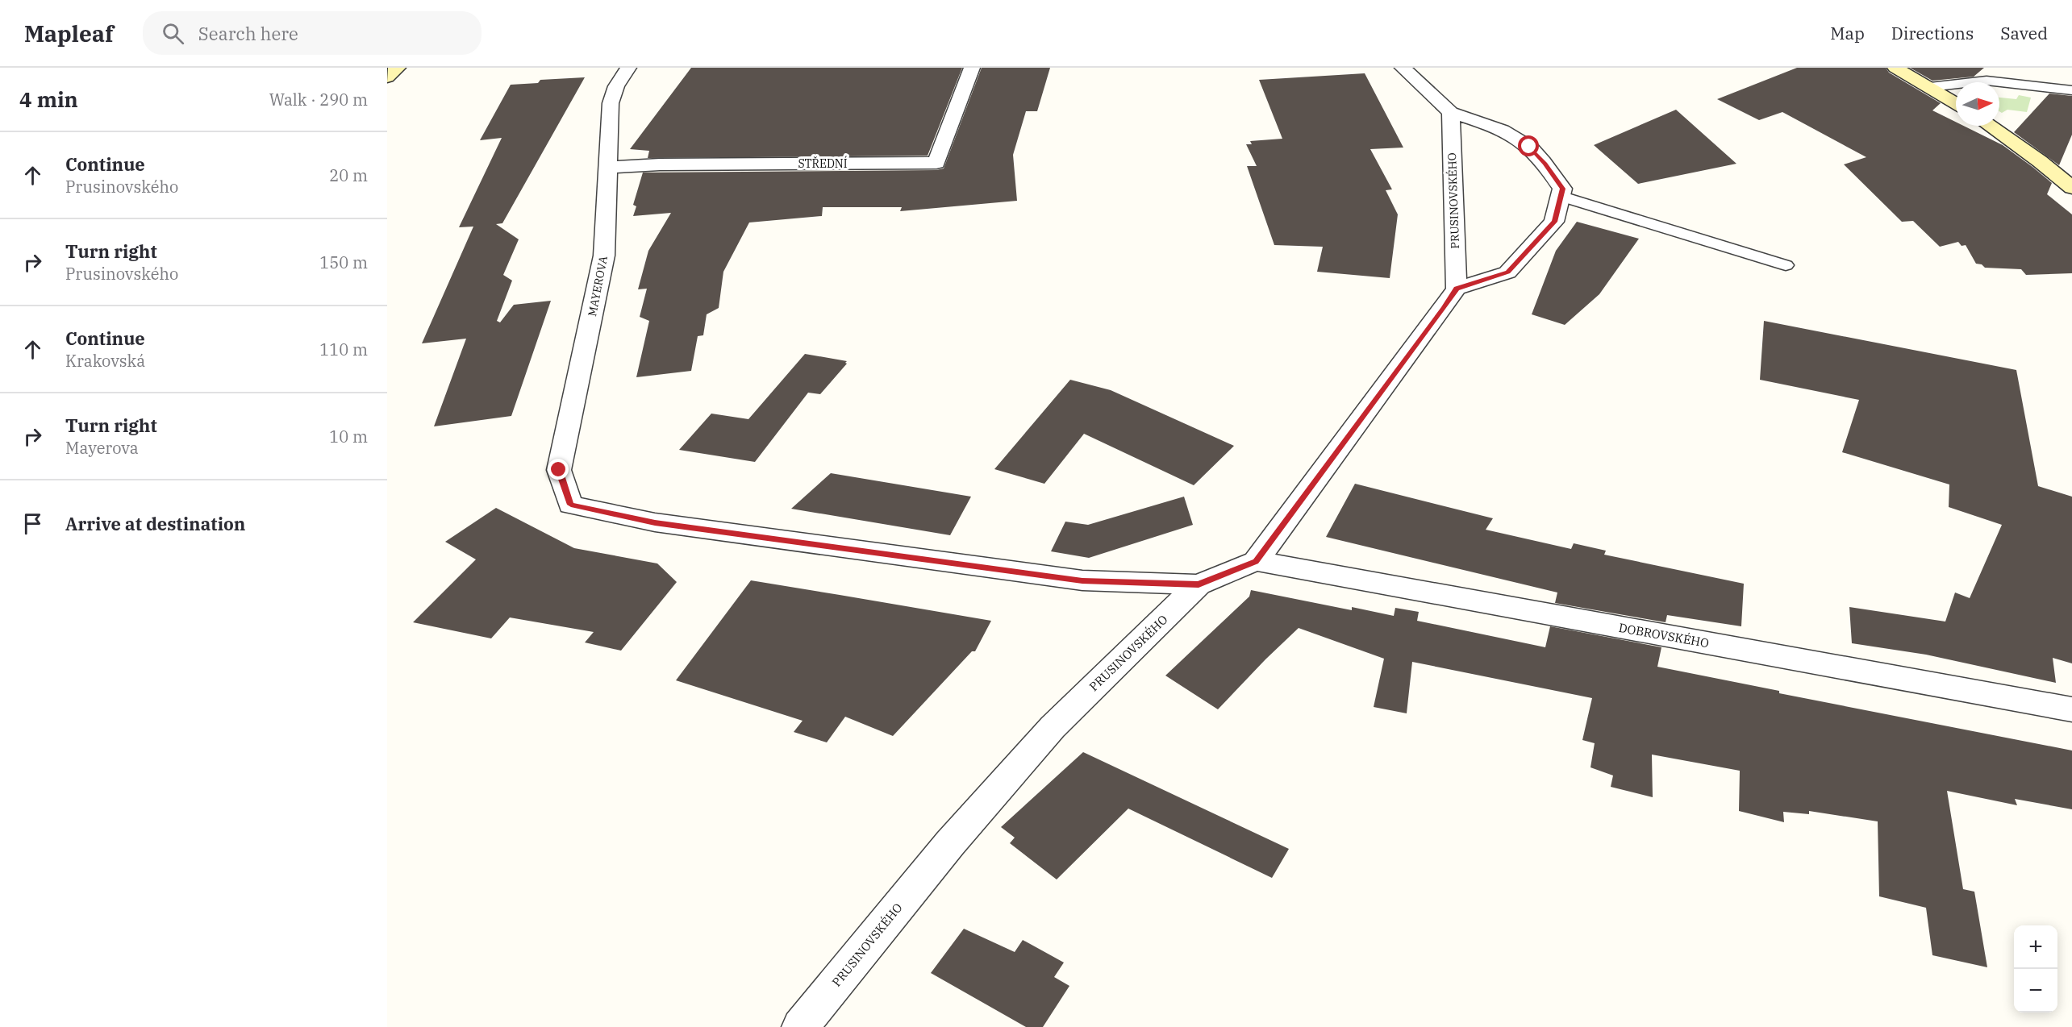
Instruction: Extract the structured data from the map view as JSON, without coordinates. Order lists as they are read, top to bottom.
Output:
{
  "streets": {
    "street": [
      "STŘEDNÍ",
      "PRUSINOVSKÉHO",
      "MAYEROVA",
      "DOBROVSKÉHO"
    ]
  },
  "crossings": [
    ["STŘEDNÍ", "MAYEROVA"],
    ["PRUSINOVSKÉHO", "MAYEROVA"],
    ["PRUSINOVSKÉHO", "DOBROVSKÉHO"]
  ],
  "north": "right",
  "page": {
    "header": "Mapleaf",
    "search": "Search here",
    "nav": ["Map", "Directions", "Saved"],
    "heading": ["4 min", "Walk · 290 m"],
    "list": [
      ["Continue", "Prusinovského", "20 m"],
      ["Turn right", "Prusinovského", "150 m"],
      ["Continue", "Krakovská", "110 m"],
      ["Turn right", "Mayerova", "10 m"],
      "Arrive at destination"
    ],
    "map_buttons": ["+", "−"]
  }
}
